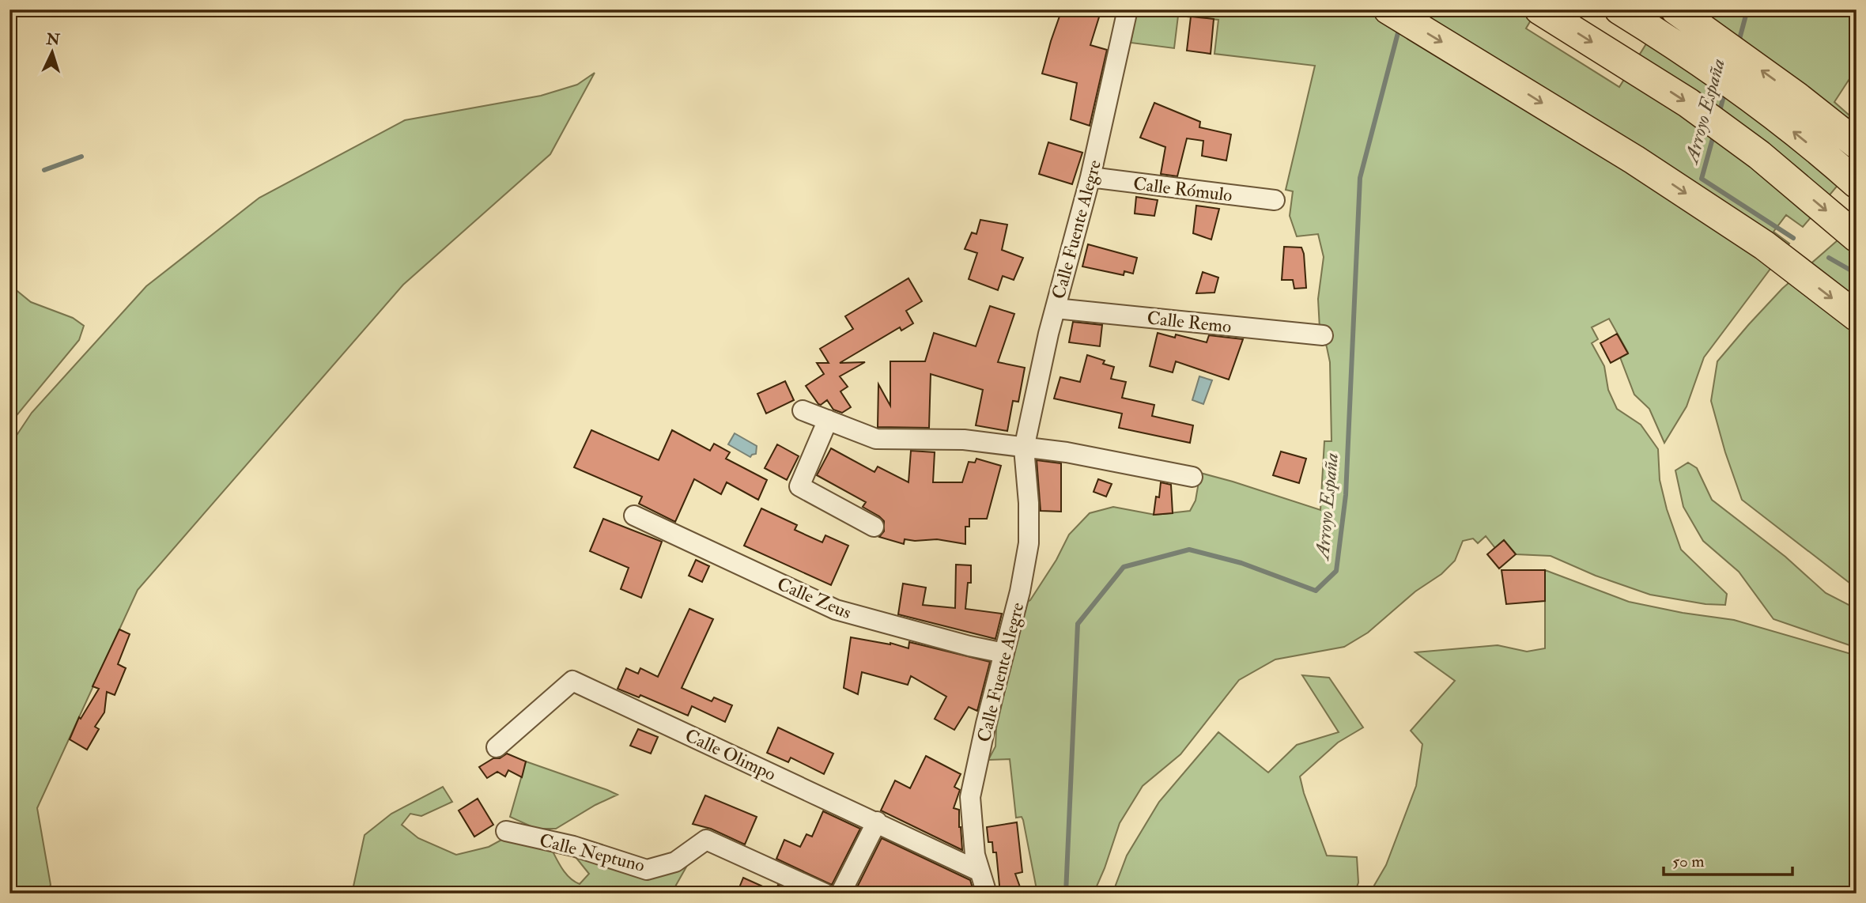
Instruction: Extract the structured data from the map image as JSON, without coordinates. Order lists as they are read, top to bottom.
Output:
{
  "streets": {
    "street": [
      "Calle Rómulo",
      "Calle Fuente Alegre",
      "Calle Remo",
      "Calle Zeus",
      "Calle Olimpo",
      "Calle Neptuno"
    ]
  },
  "crossings": [
    ["Calle Rómulo", "Calle Fuente Alegre"],
    ["Calle Fuente Alegre", "Calle Remo"],
    ["Calle Fuente Alegre", "Calle Zeus"],
    ["Calle Fuente Alegre", "Calle Olimpo"]
  ],
  "water": ["Arroyo España"],
  "scale_bar": "50 m",
  "north": "top"
}
